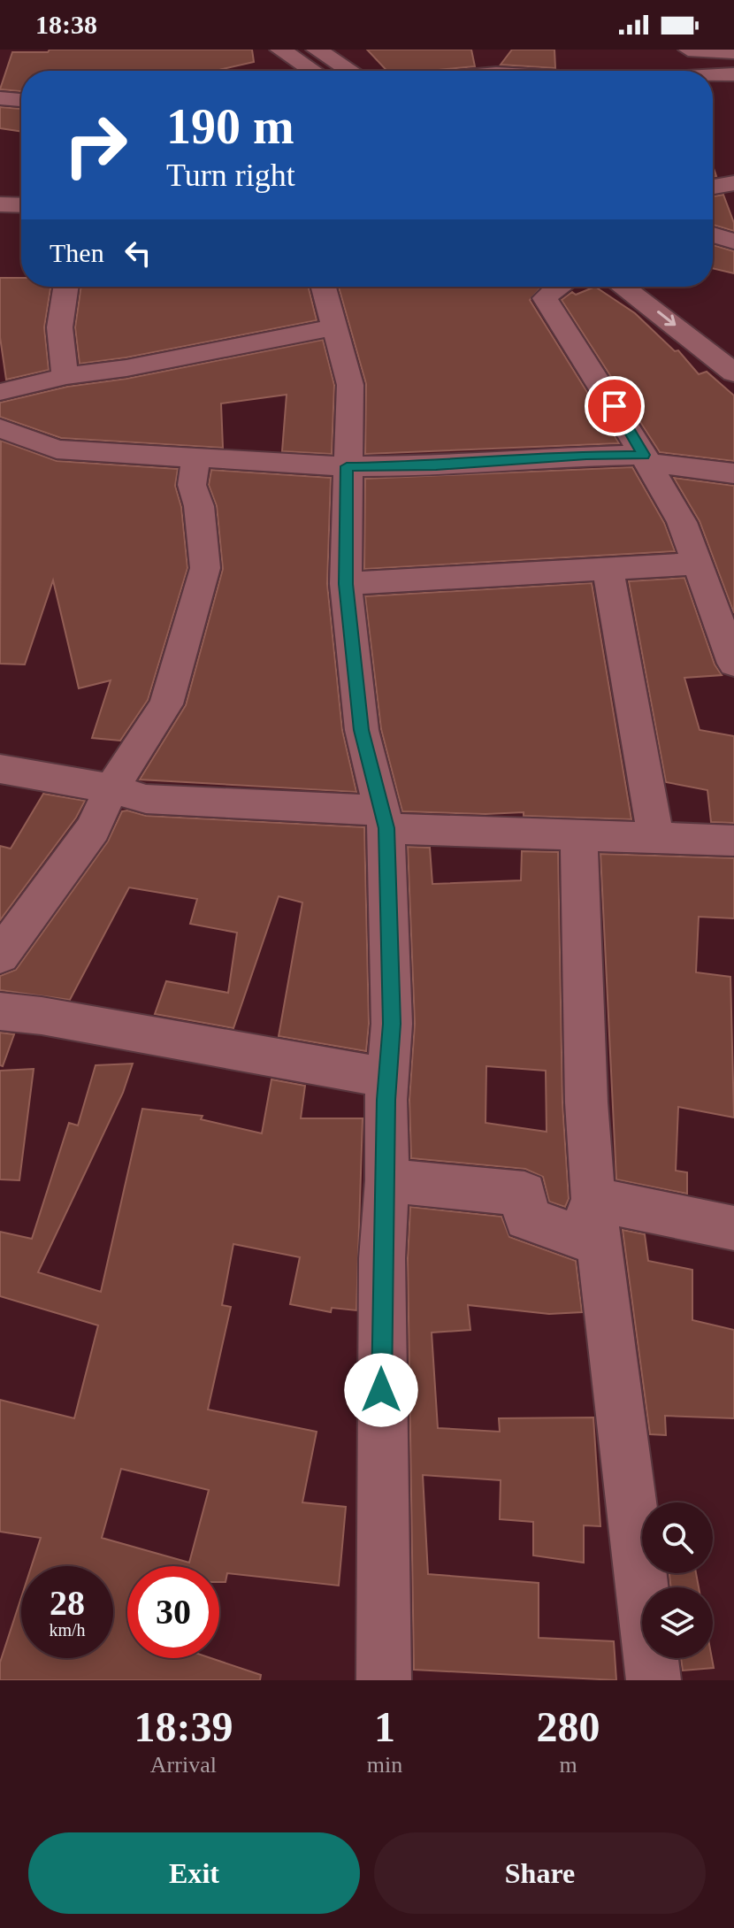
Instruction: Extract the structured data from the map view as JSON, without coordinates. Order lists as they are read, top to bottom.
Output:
{
  "page": {
    "status": "18:38",
    "turn": ["190 m", "Turn right"],
    "then": "Then",
    "speed": "28 km/h",
    "limit": "30",
    "eta": [
      "18:39",
      "Arrival",
      "1",
      "min",
      "280",
      "m"
    ],
    "buttons": ["Exit", "Share"]
  }
}
